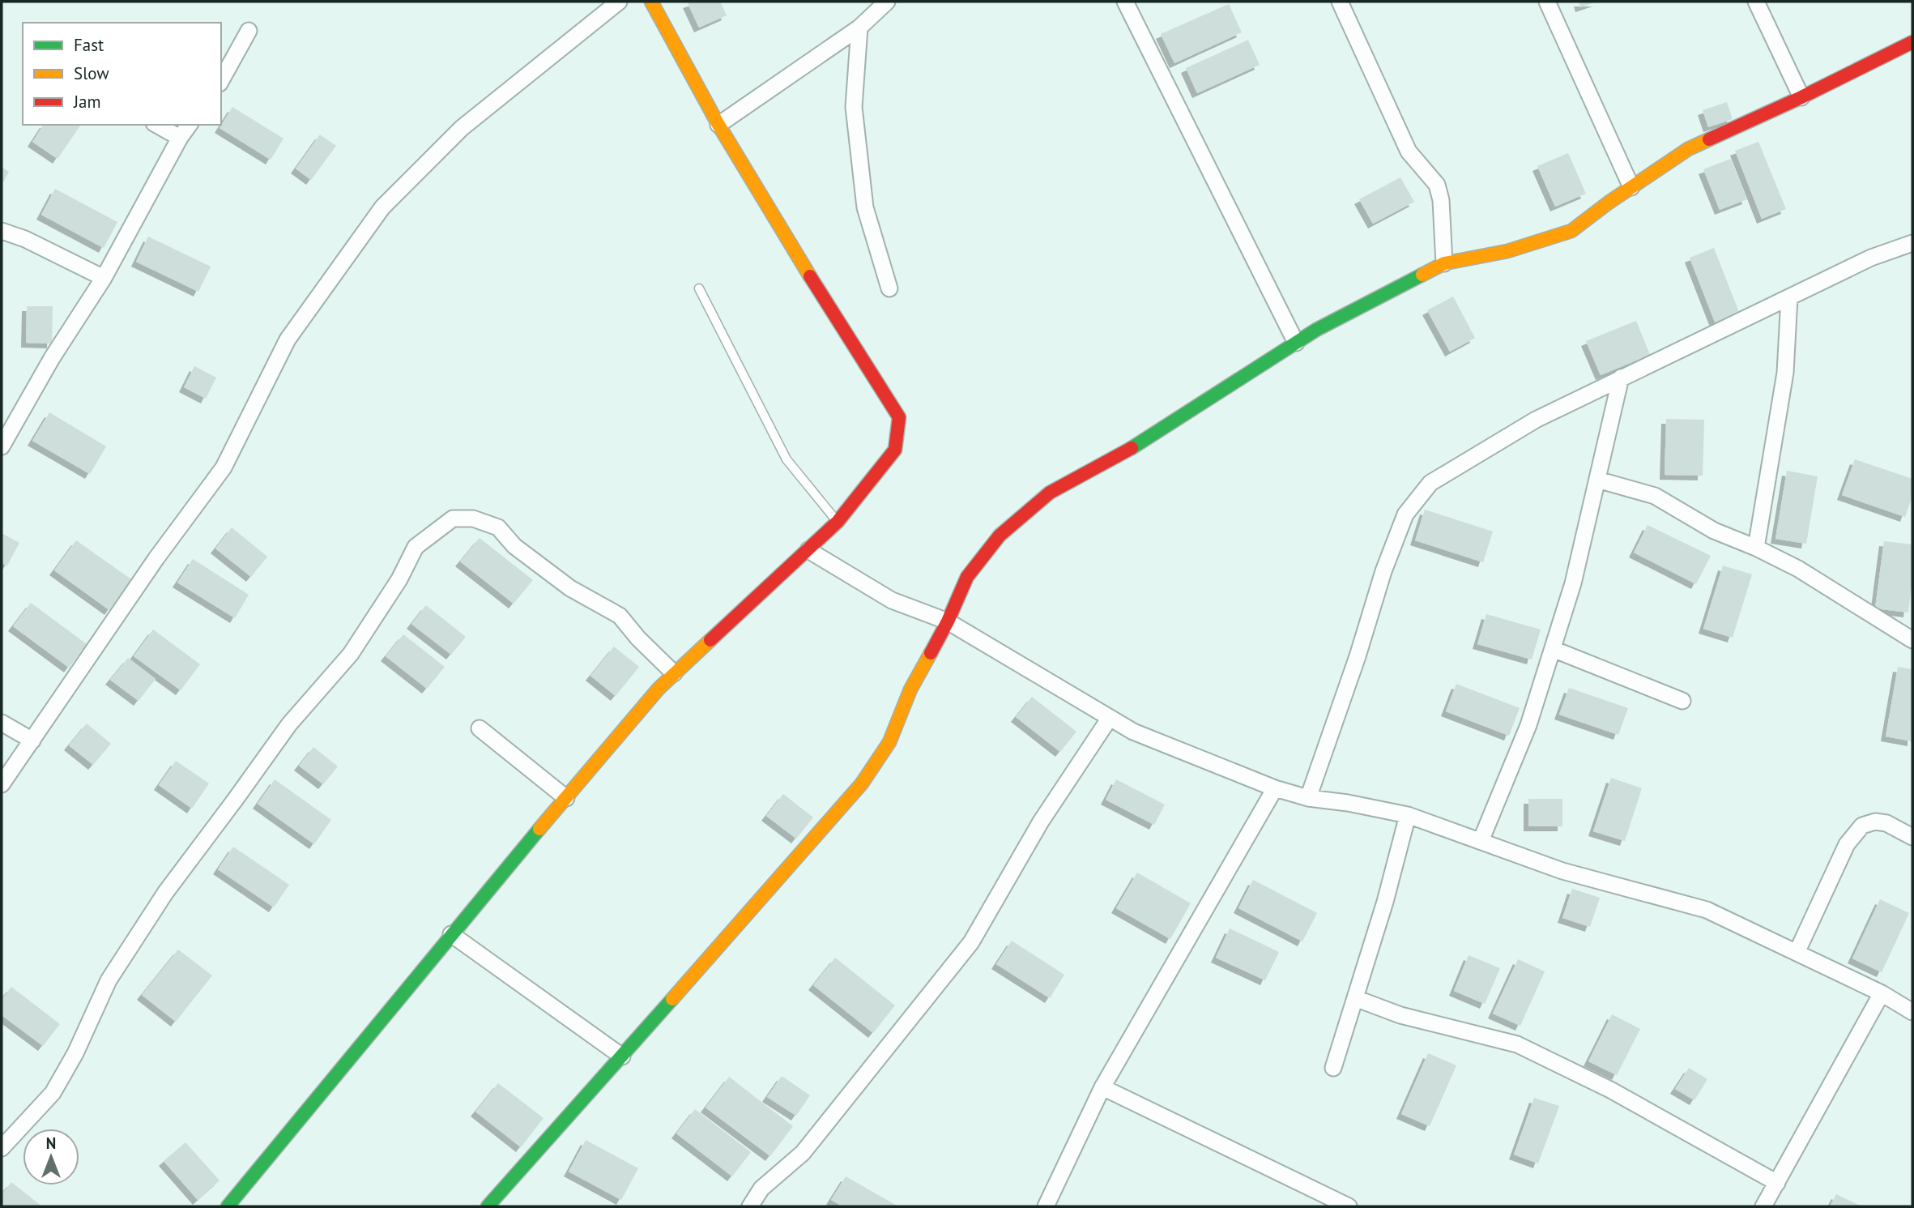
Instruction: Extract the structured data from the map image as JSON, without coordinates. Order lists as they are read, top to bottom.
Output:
{
  "legend": ["Fast", "Slow", "Jam"],
  "north": "top"
}
